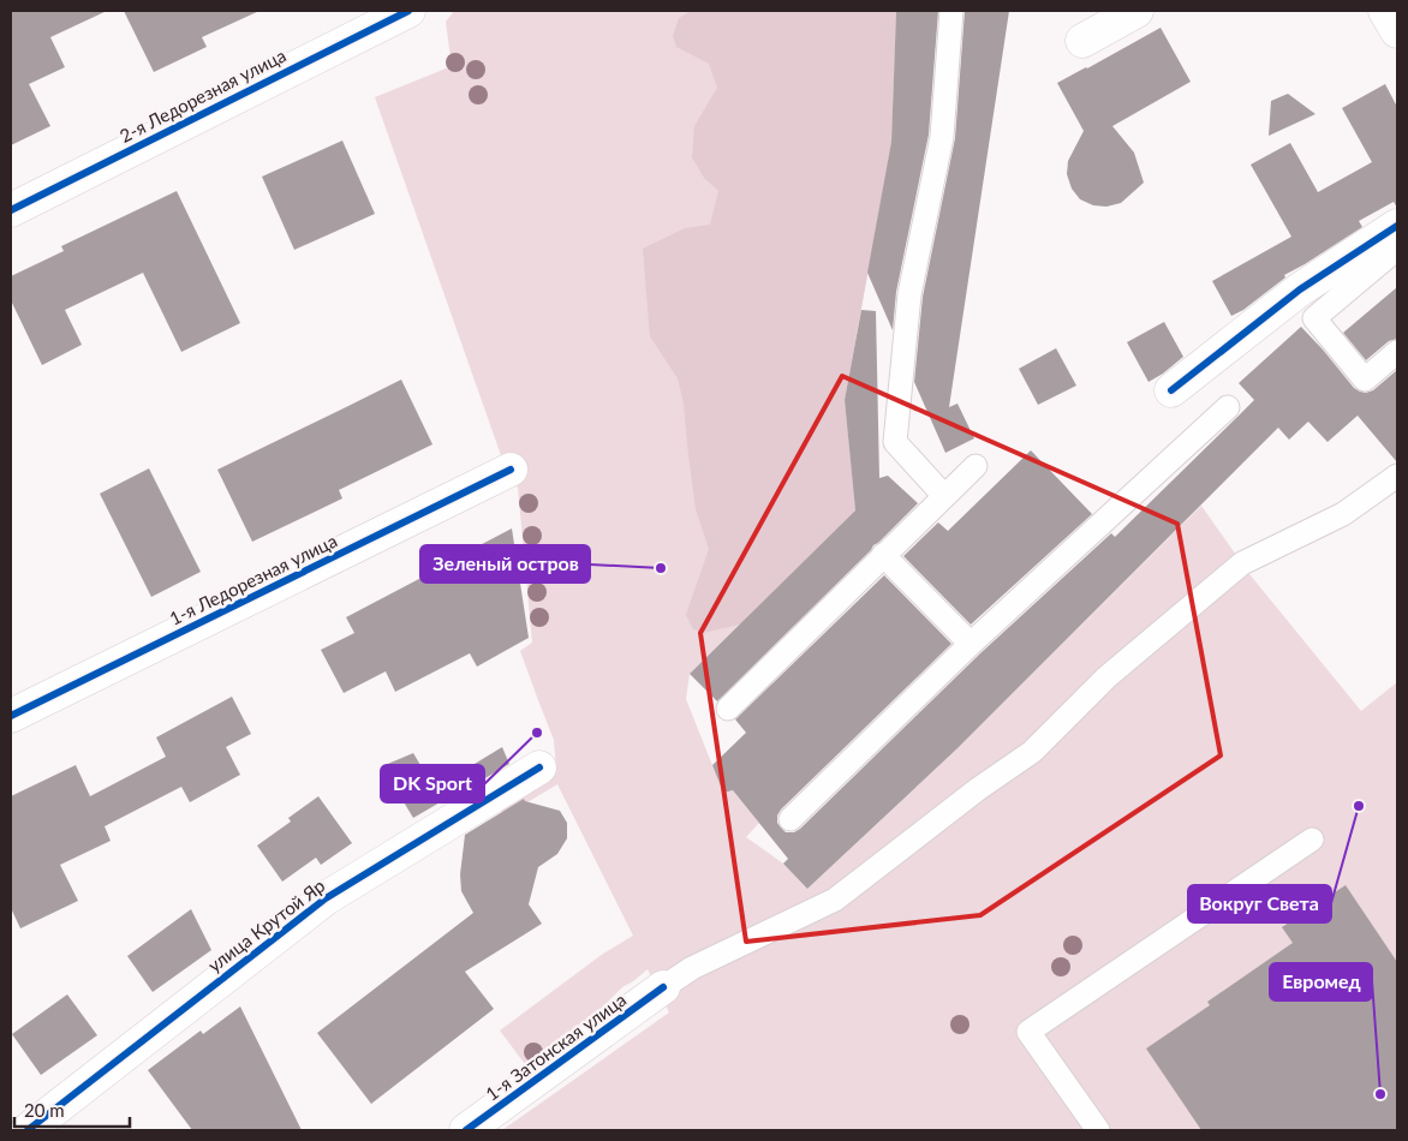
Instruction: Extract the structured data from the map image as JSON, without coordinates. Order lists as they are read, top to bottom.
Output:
{
  "streets": {
    "street": [
      "2-я Ледорезная улица",
      "1-я Ледорезная улица",
      "улица Крутой Яр",
      "1-я Затонская улица"
    ]
  },
  "places": [
    "Зеленый остров",
    "DK Sport",
    "Вокруг Света",
    "Евромед"
  ],
  "scale_bar": "20 m"
}
